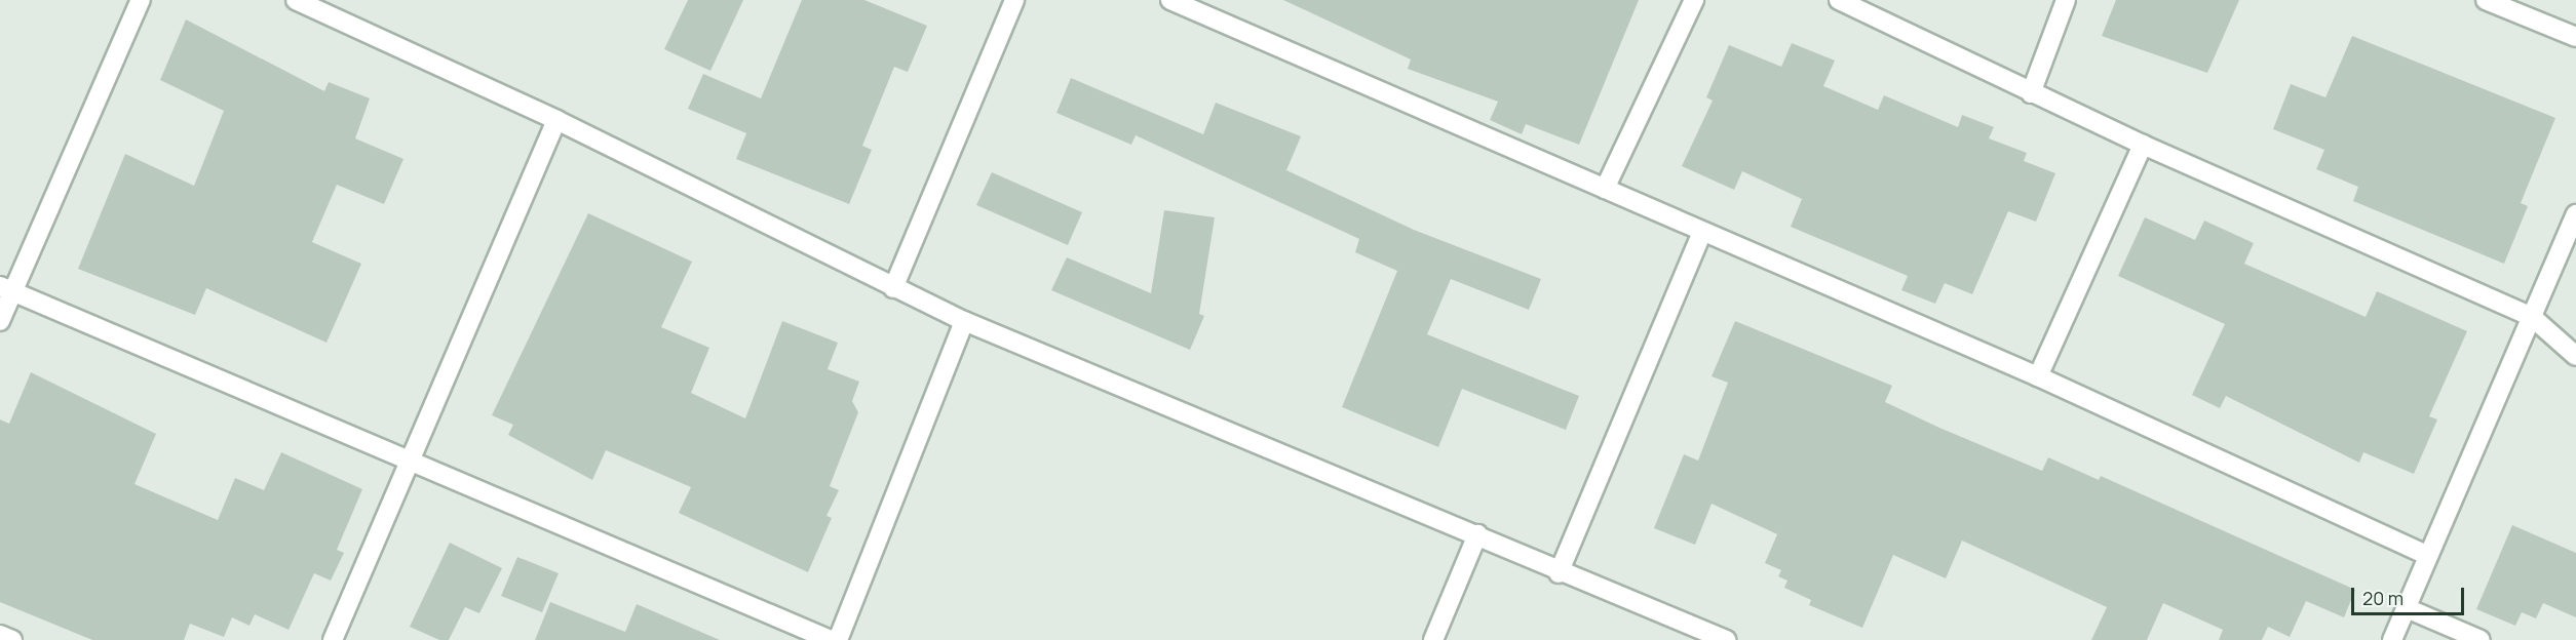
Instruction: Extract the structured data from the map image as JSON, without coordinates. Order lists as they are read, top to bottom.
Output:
{
  "scale_bar": "20 m"
}
